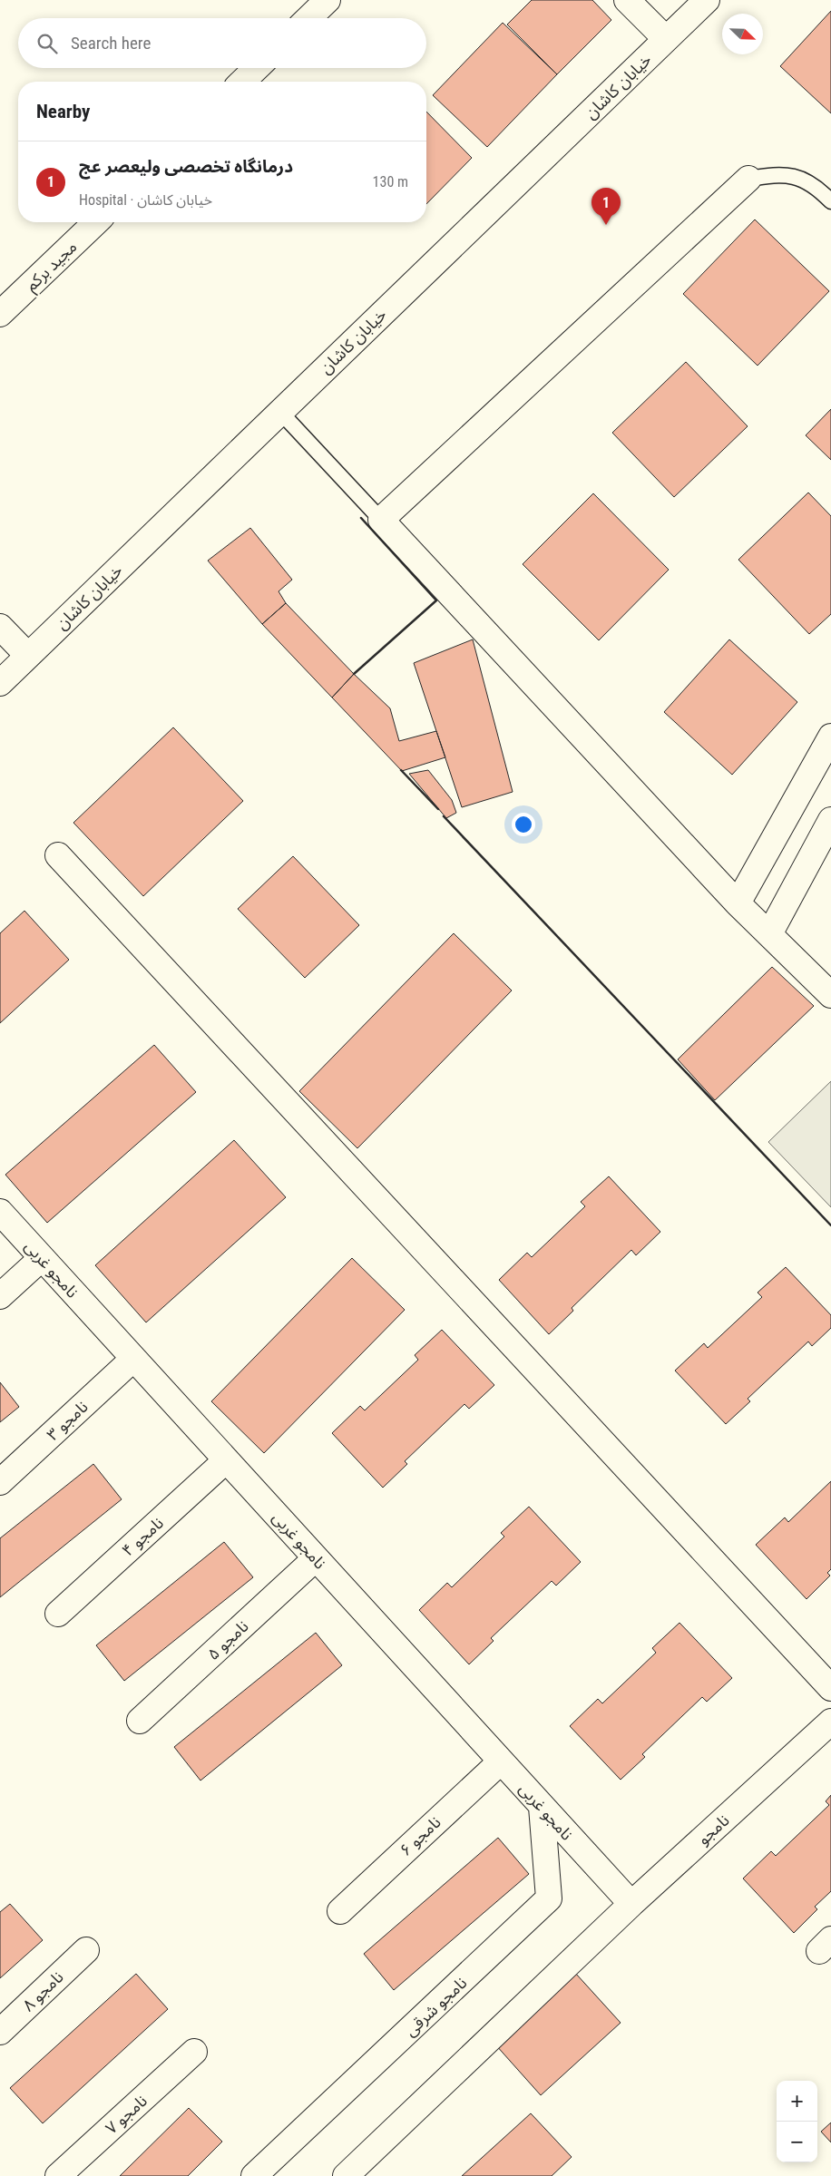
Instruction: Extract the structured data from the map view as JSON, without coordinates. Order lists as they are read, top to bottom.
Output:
{
  "streets": {
    "street": [
      "خیابان کاشان",
      "مجید برکم",
      "نامجو غربی",
      "نامجو ۳",
      "نامجو ۴",
      "نامجو ۵",
      "نامجو",
      "نامجو ۶",
      "نامجو ۸",
      "نامجو شرقی",
      "نامجو ۷"
    ]
  },
  "crossings": [
    ["نامجو غربی", "نامجو ۳"],
    ["نامجو غربی", "نامجو ۴"],
    ["نامجو غربی", "نامجو ۵"],
    ["نامجو غربی", "نامجو"],
    ["نامجو غربی", "نامجو ۶"],
    ["نامجو غربی", "نامجو شرقی"]
  ],
  "north": "bottom right",
  "page": {
    "search": "Search here",
    "heading": "Nearby",
    "list": [
      {
        "mark": "1",
        "name": "درمانگاه تخصصی ولیعصر عج",
        "note": "Hospital · خیابان کاشان",
        "value": "130 m"
      }
    ],
    "pins": "1",
    "map_buttons": ["+", "−"]
  }
}
